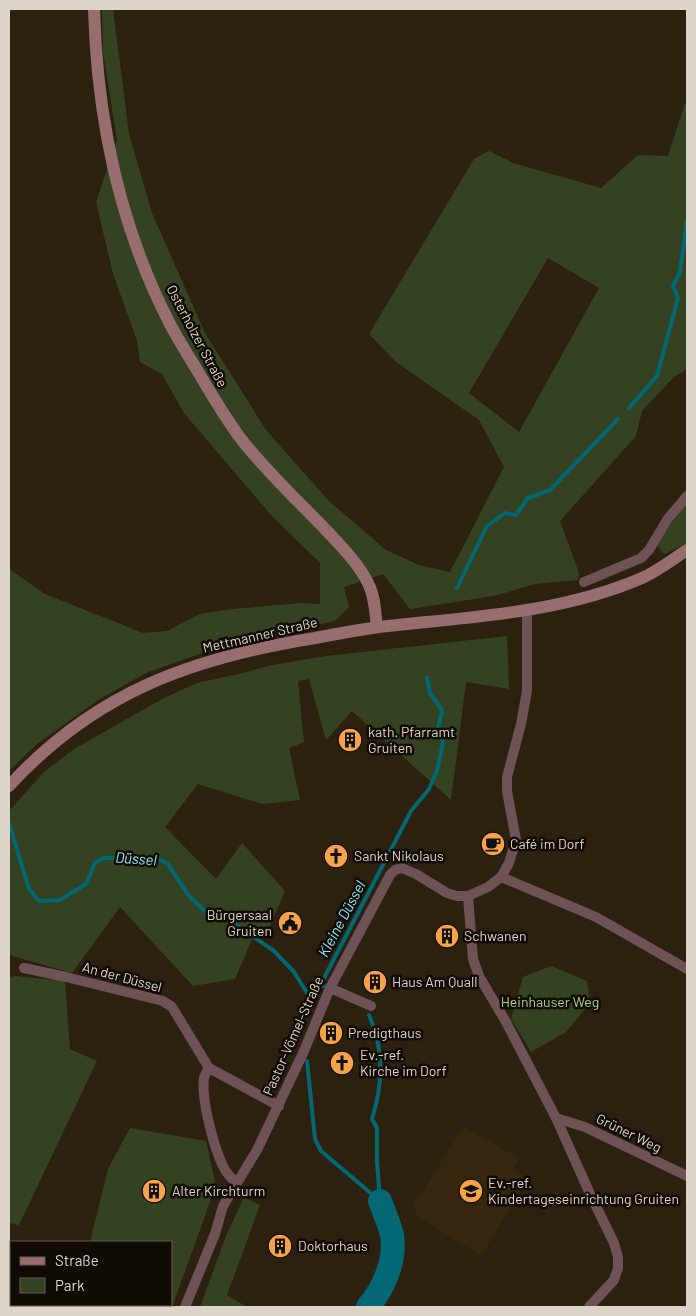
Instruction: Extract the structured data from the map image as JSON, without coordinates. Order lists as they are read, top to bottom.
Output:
{
  "streets": {
    "main road": ["Osterholzer Straße", "Mettmanner Straße"],
    "street": ["An der Düssel", "Pastor-Vömel-Straße", "Grüner Weg"]
  },
  "crossings": [
    ["Osterholzer Straße", "Mettmanner Straße"]
  ],
  "water": ["Düssel", "Kleine Düssel"],
  "parks": ["Heinhauser Weg"],
  "places": {
    "building": [
      "kath. Pfarramt Gruiten",
      "Schwanen",
      "Haus Am Quall",
      "Predigthaus",
      "Alter Kirchturm",
      "Doktorhaus"
    ],
    "cafe": ["Café im Dorf"],
    "church": ["Sankt Nikolaus", "Ev.-ref. Kirche im Dorf"],
    "public building": ["Bürgersaal Gruiten"],
    "school or university": ["Ev.-ref. Kindertageseinrichtung Gruiten"]
  },
  "legend": ["Straße", "Park"]
}
